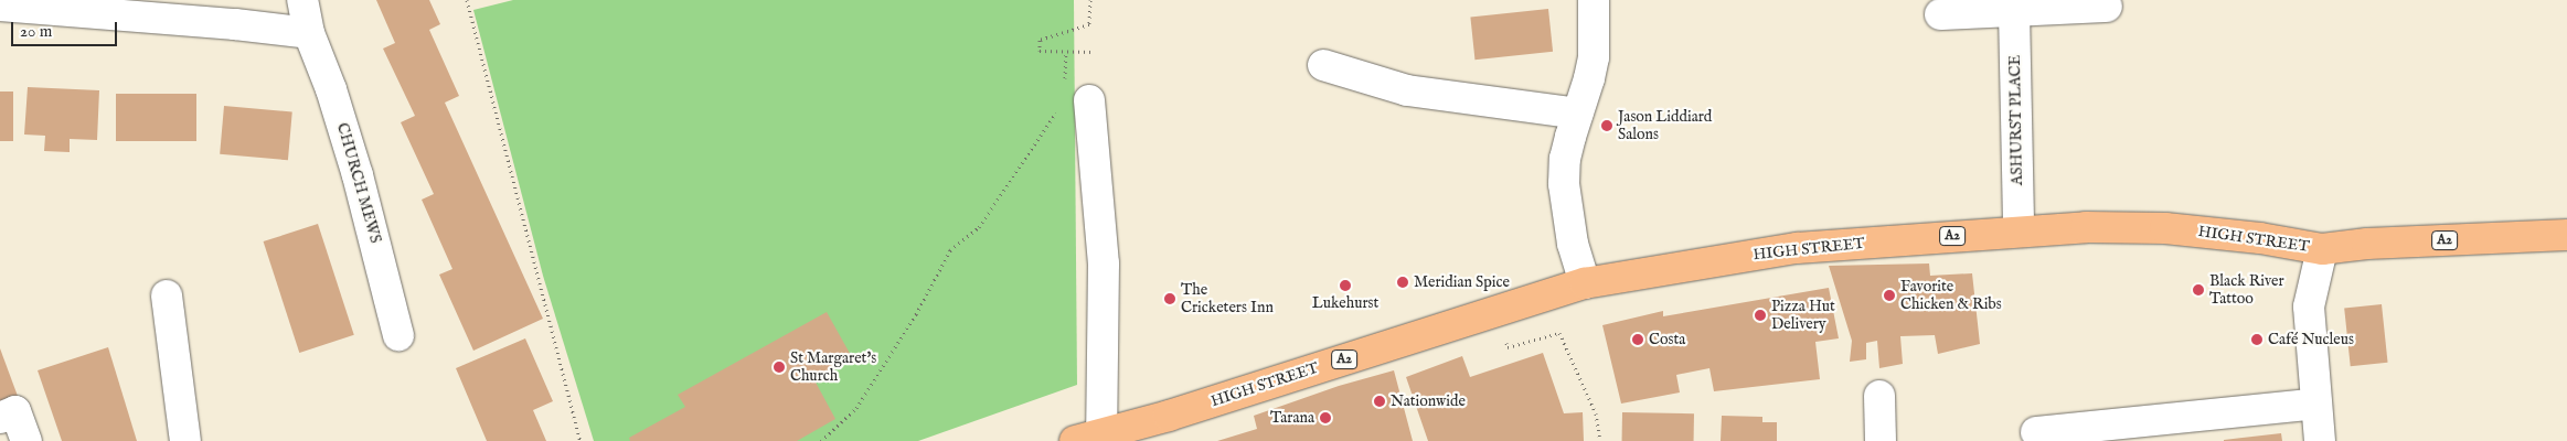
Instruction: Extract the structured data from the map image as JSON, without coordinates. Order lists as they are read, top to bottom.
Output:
{
  "streets": {
    "main road": ["A2", "HIGH STREET"],
    "street": ["ASHURST PLACE", "CHURCH MEWS"]
  },
  "crossings": [
    ["ASHURST PLACE", "HIGH STREET"]
  ],
  "places": [
    "Jason Liddiard Salons",
    "Meridian Spice",
    "Lukehurst",
    "Black River Tattoo",
    "Favorite Chicken & Ribs",
    "The Cricketers Inn",
    "Pizza Hut Delivery",
    "Costa",
    "Café Nucleus",
    "St Margaret's Church",
    "Nationwide",
    "Tarana"
  ],
  "scale_bar": "20 m"
}
